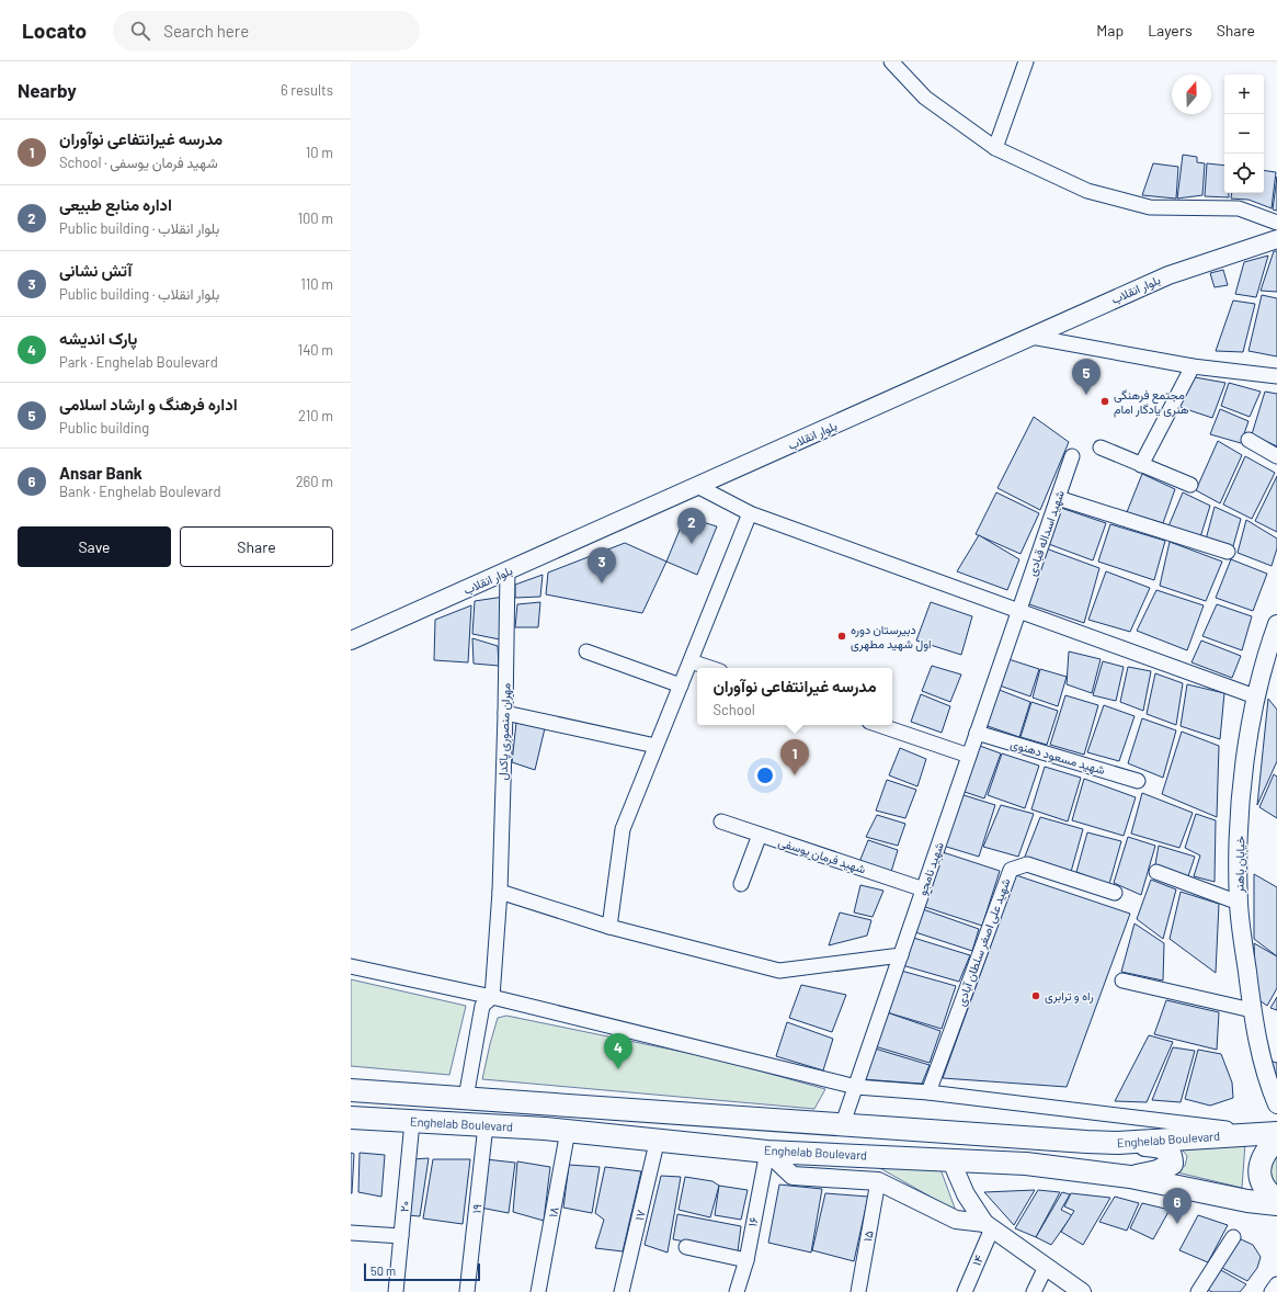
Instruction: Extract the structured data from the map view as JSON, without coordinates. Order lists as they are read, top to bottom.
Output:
{
  "streets": {
    "main road": ["Enghelab Boulevard"],
    "street": [
      "بلوار انقلاب",
      "شهید اسداله قبادی",
      "مهران منصوری پاکدل",
      "شهید مسعود دهنوی",
      "شهید فرمان یوسفی",
      "خیابان باهنر",
      "شهید نامجو",
      "شهید علی اصغر سلطان آبادی",
      "۲۰",
      "۱۹",
      "۱۸",
      "۱۷",
      "۱۶",
      "۱۵",
      "۱۴"
    ]
  },
  "crossings": [
    ["بلوار انقلاب", "مهران منصوری پاکدل"],
    ["شهید اسداله قبادی", "شهید نامجو"],
    ["مهران منصوری پاکدل", "Enghelab Boulevard"],
    ["شهید مسعود دهنوی", "شهید نامجو"],
    ["شهید فرمان یوسفی", "شهید نامجو"],
    ["شهید نامجو", "Enghelab Boulevard"],
    ["Enghelab Boulevard", "۲۰"],
    ["Enghelab Boulevard", "۱۹"],
    ["Enghelab Boulevard", "۱۸"],
    ["Enghelab Boulevard", "۱۷"],
    ["Enghelab Boulevard", "۱۶"]
  ],
  "places": ["مجتمع فرهنگی هنری یادگار امام", "دبیرستان دوره اول شهید مطهری", "راه و ترابری"],
  "scale_bar": "50 m",
  "north": "top",
  "page": {
    "header": "Locato",
    "search": "Search here",
    "nav": ["Map", "Layers", "Share"],
    "heading": ["Nearby", "6 results"],
    "map_buttons": ["+", "−"],
    "list": [
      {
        "mark": "1",
        "name": "مدرسه غیرانتفاعی نوآوران",
        "note": "School · شهید فرمان یوسفی",
        "value": "10 m"
      },
      {
        "mark": "2",
        "name": "اداره منابع طبیعی",
        "note": "Public building · بلوار انقلاب",
        "value": "100 m"
      },
      {
        "mark": "3",
        "name": "آتش نشانی",
        "note": "Public building · بلوار انقلاب",
        "value": "110 m"
      },
      {
        "mark": "4",
        "name": "پارک اندیشه",
        "note": "Park · Enghelab Boulevard",
        "value": "140 m"
      },
      {
        "mark": "5",
        "name": "اداره فرهنگ و ارشاد اسلامی",
        "note": "Public building",
        "value": "210 m"
      },
      {
        "mark": "6",
        "name": "Ansar Bank",
        "note": "Bank · Enghelab Boulevard",
        "value": "260 m"
      }
    ],
    "pins": [
      "5",
      "2",
      "3",
      "1",
      "4",
      "6"
    ],
    "buttons": ["Save", "Share"],
    "popup": ["مدرسه غیرانتفاعی نوآوران", "School"],
    "scale": "50 m"
  }
}
